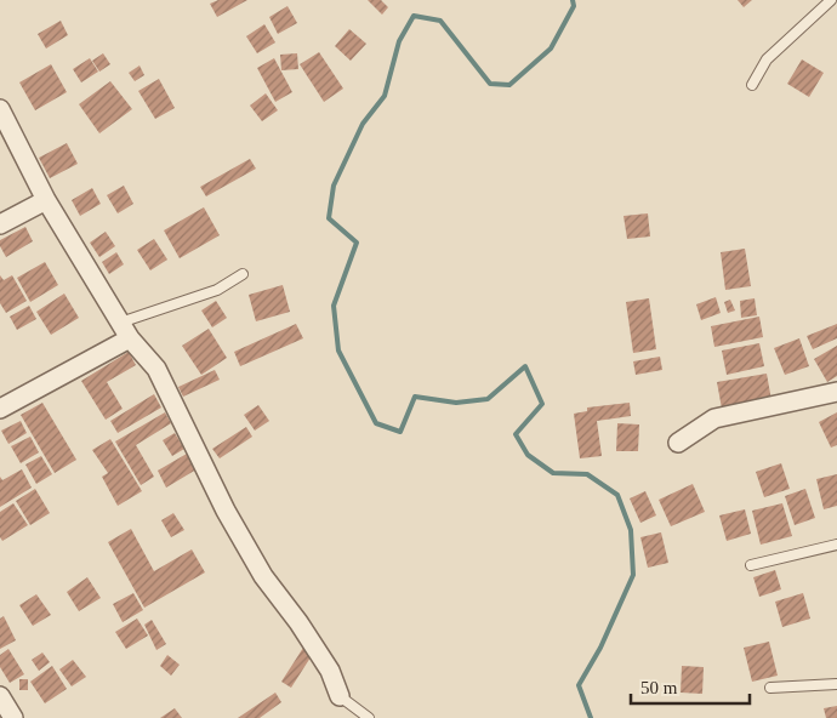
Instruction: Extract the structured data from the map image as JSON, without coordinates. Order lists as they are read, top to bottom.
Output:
{
  "scale_bar": "50 m"
}
